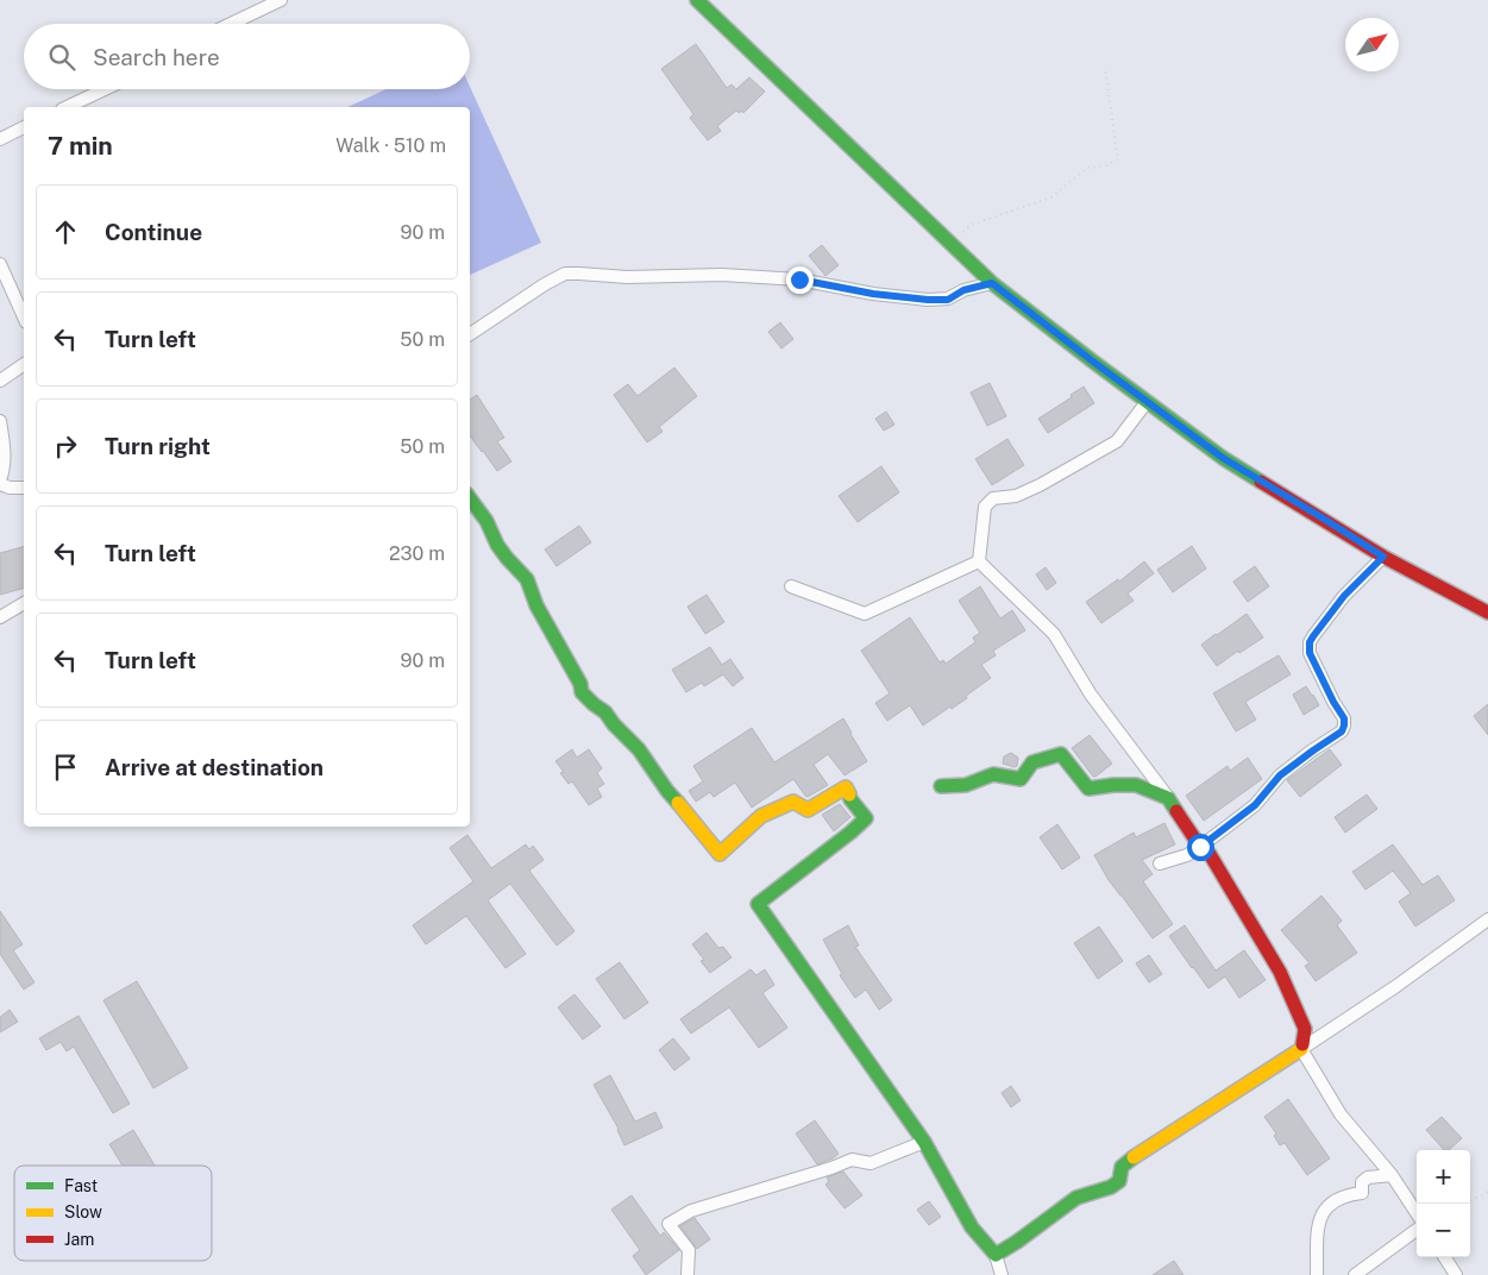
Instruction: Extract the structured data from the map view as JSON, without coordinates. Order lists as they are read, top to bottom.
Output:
{
  "legend": ["Fast", "Slow", "Jam"],
  "north": "top right",
  "page": {
    "search": "Search here",
    "heading": ["7 min", "Walk · 510 m"],
    "list": [
      ["Continue", "90 m"],
      ["Turn left", "50 m"],
      ["Turn right", "50 m"],
      ["Turn left", "230 m"],
      ["Turn left", "90 m"],
      "Arrive at destination"
    ],
    "map_buttons": ["+", "−"]
  }
}
